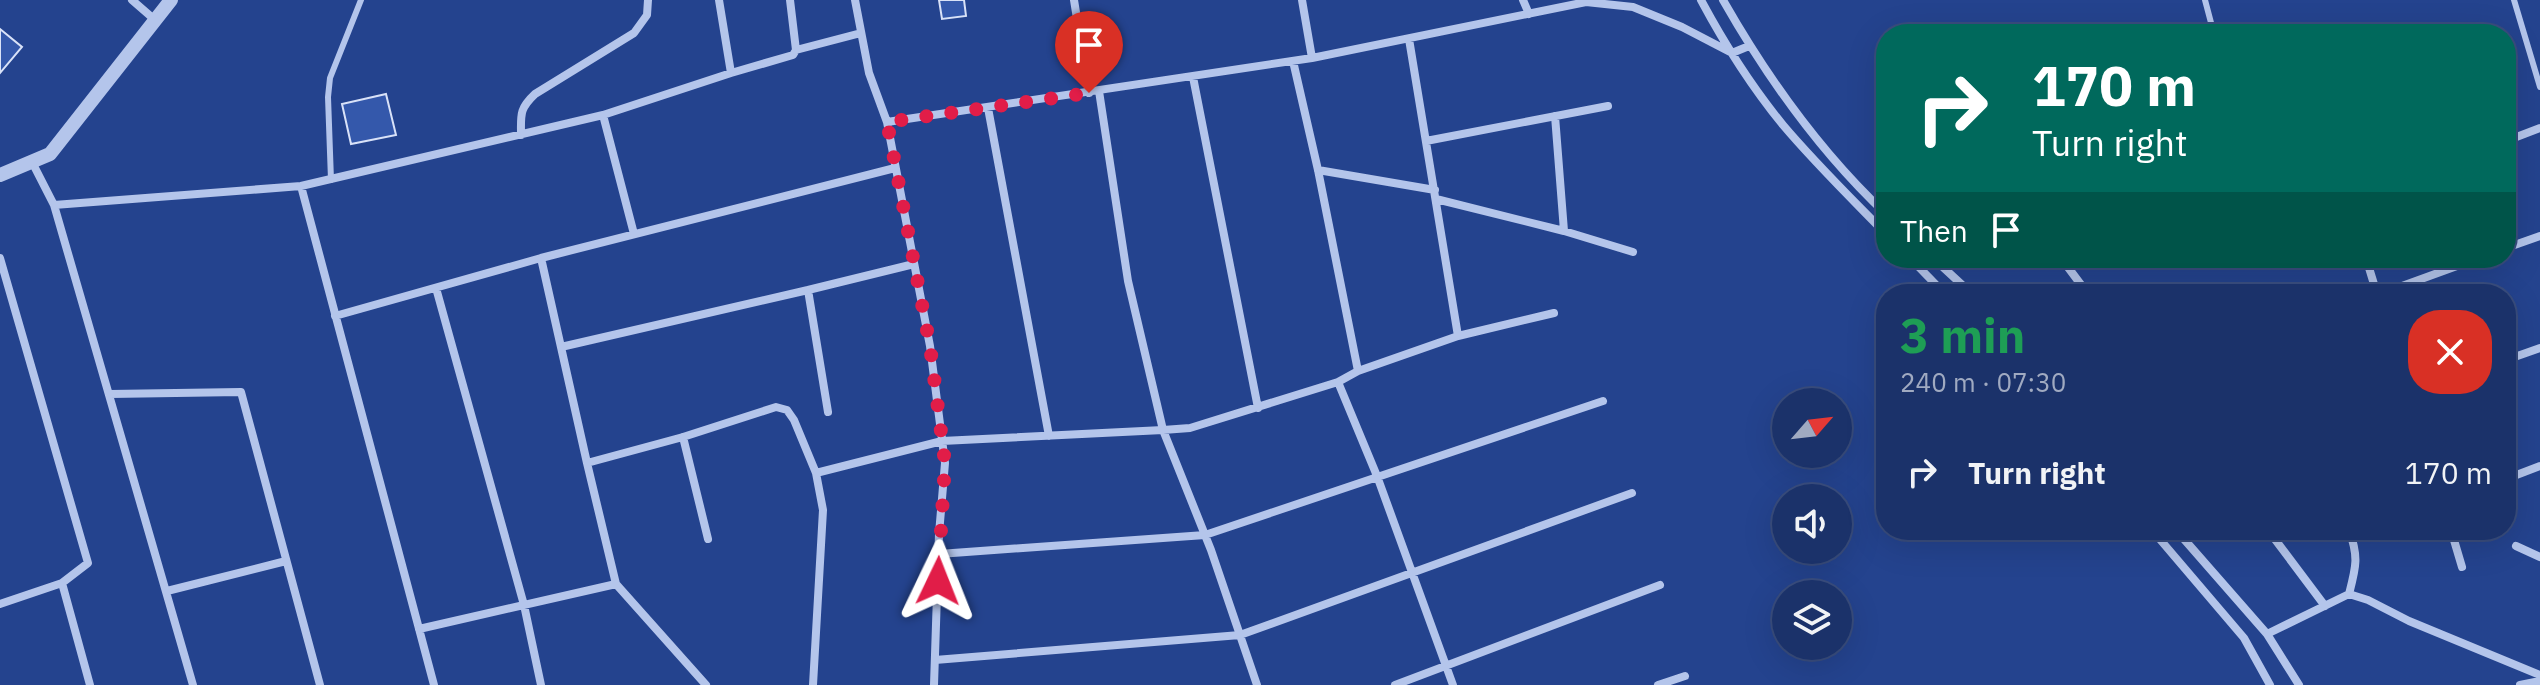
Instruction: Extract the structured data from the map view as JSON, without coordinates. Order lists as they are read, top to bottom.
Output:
{
  "north": "top right",
  "page": {
    "turn": ["170 m", "Turn right"],
    "then": "Then",
    "heading": ["3 min", "240 m · 07:30"],
    "list": [
      {
        "name": "Turn right",
        "value": "170 m"
      }
    ]
  }
}
